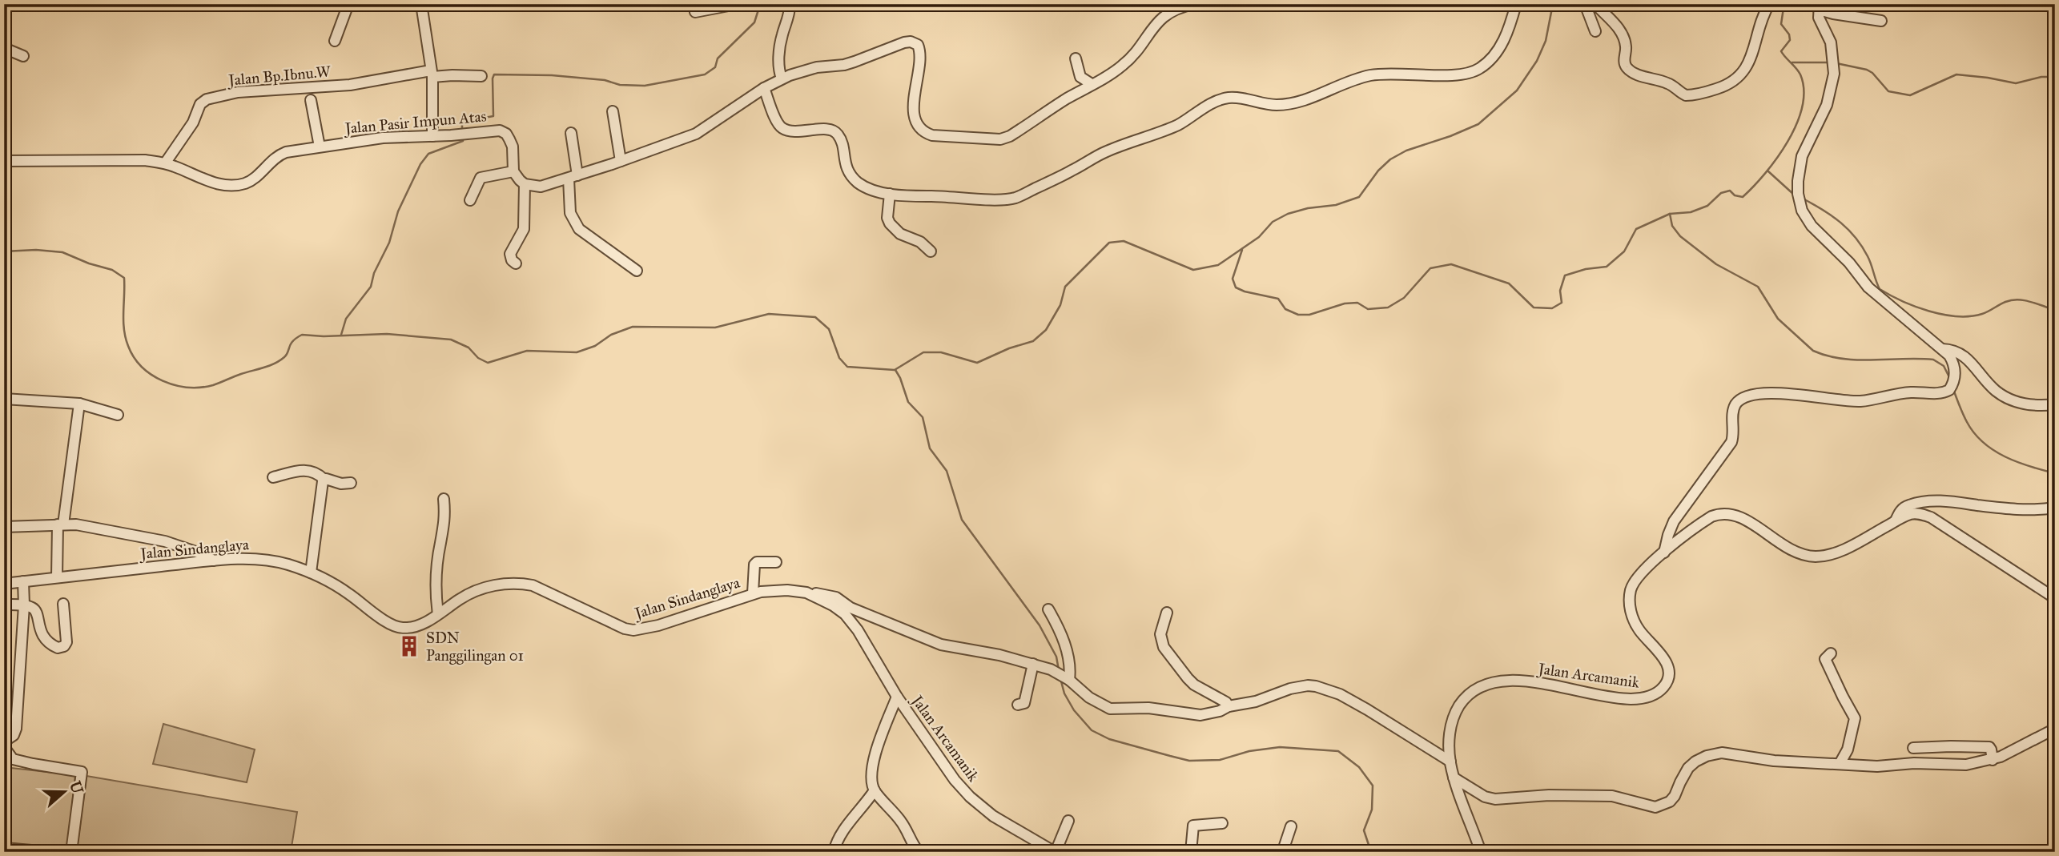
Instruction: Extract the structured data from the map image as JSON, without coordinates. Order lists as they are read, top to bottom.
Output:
{
  "streets": {
    "street": [
      "Jalan Bp.Ibnu.W",
      "Jalan Pasir Impun Atas",
      "Jalan Sindanglaya",
      "Jalan Arcamanik"
    ]
  },
  "crossings": [
    ["Jalan Bp.Ibnu.W", "Jalan Pasir Impun Atas"],
    ["Jalan Sindanglaya", "Jalan Arcamanik"]
  ],
  "places": {
    "building": ["SDN Panggilingan 01"]
  },
  "north": "right"
}
